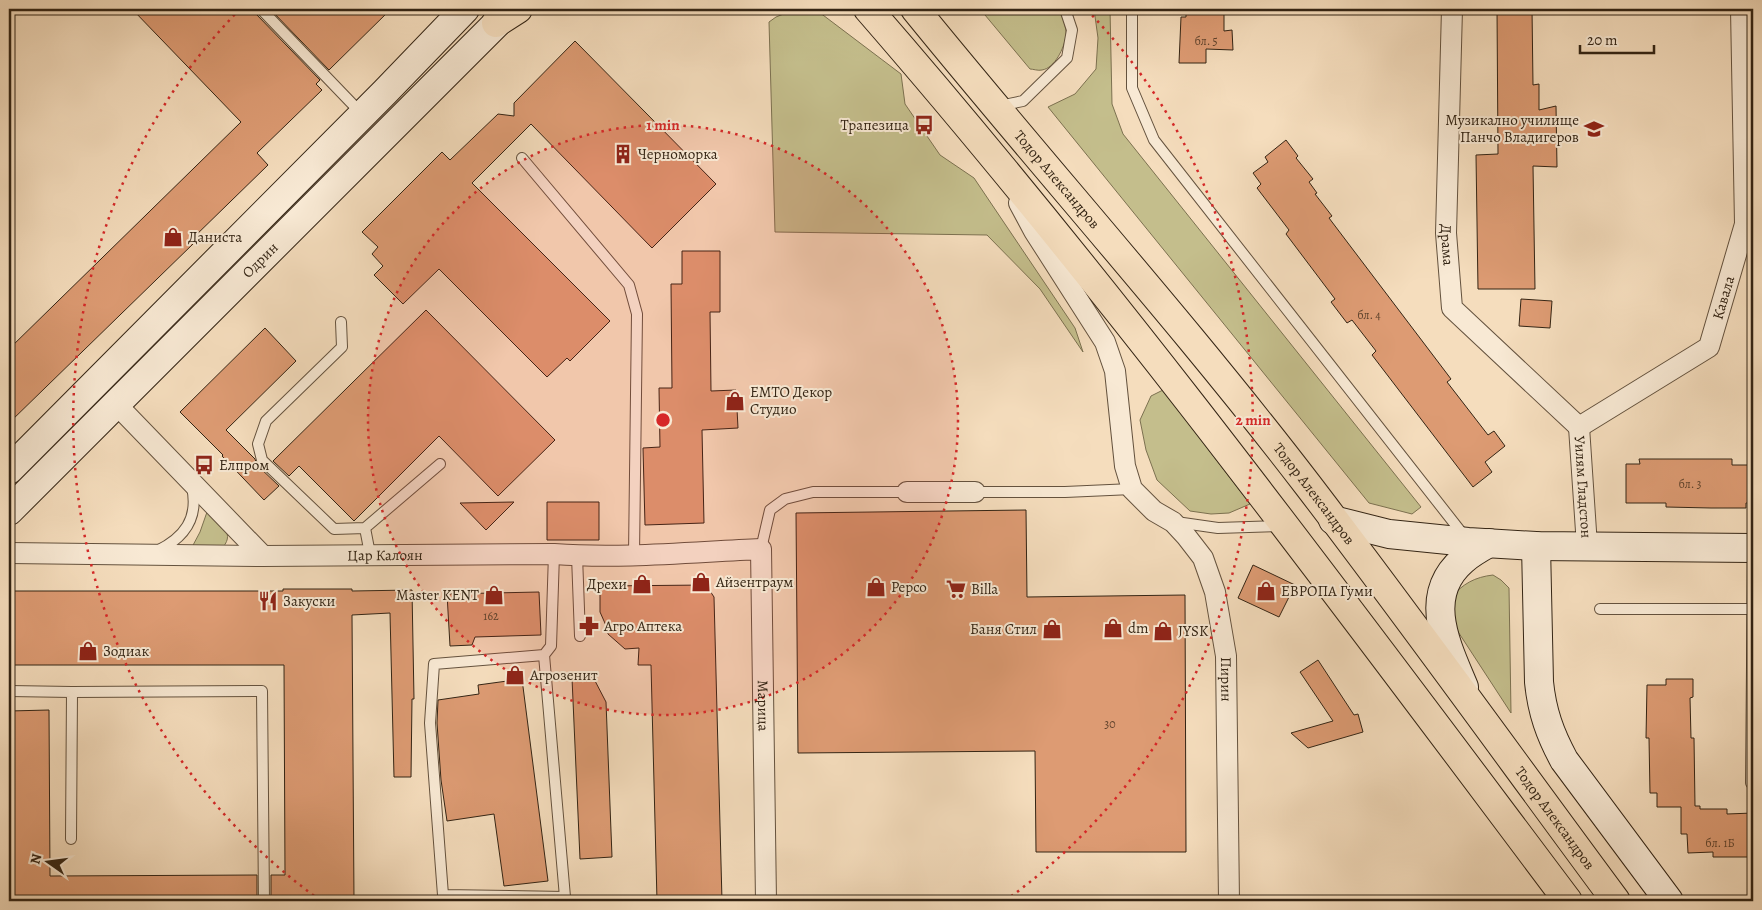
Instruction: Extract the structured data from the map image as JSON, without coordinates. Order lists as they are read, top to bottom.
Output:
{
  "streets": {
    "main road": ["Тодор Александров", "Одрин"],
    "street": [
      "Драма",
      "Кавала",
      "Уилям Гладстон",
      "Цар Калоян",
      "Пирин",
      "Марица"
    ]
  },
  "crossings": [
    ["Драма", "Кавала"],
    ["Драма", "Уилям Гладстон"],
    ["Кавала", "Уилям Гладстон"],
    ["Цар Калоян", "Марица"]
  ],
  "places": {
    "bus stop": ["Трапезица", "Елпром"],
    "school or university": ["Музикално училище Панчо Владигеров"],
    "building": ["Черноморка"],
    "shop": [
      "Даниста",
      "ЕМТО Декор Студио",
      "Айзентраум",
      "Дрехи",
      "Pepco",
      "ЕВРОПА Гуми",
      "Master KENT",
      "dm",
      "Баня Стил",
      "JYSK",
      "Зодиак",
      "Агрозенит"
    ],
    "supermarket": ["Billa"],
    "restaurant": ["Закуски"],
    "pharmacy": ["Агро Аптека"]
  },
  "house_numbers": [
    "бл. 5",
    "бл. 4",
    "бл. 3",
    "162",
    "30",
    "бл. 1Б"
  ],
  "scale_bar": "20 m",
  "north": "left",
  "rings": ["1 min", "2 min"]
}
